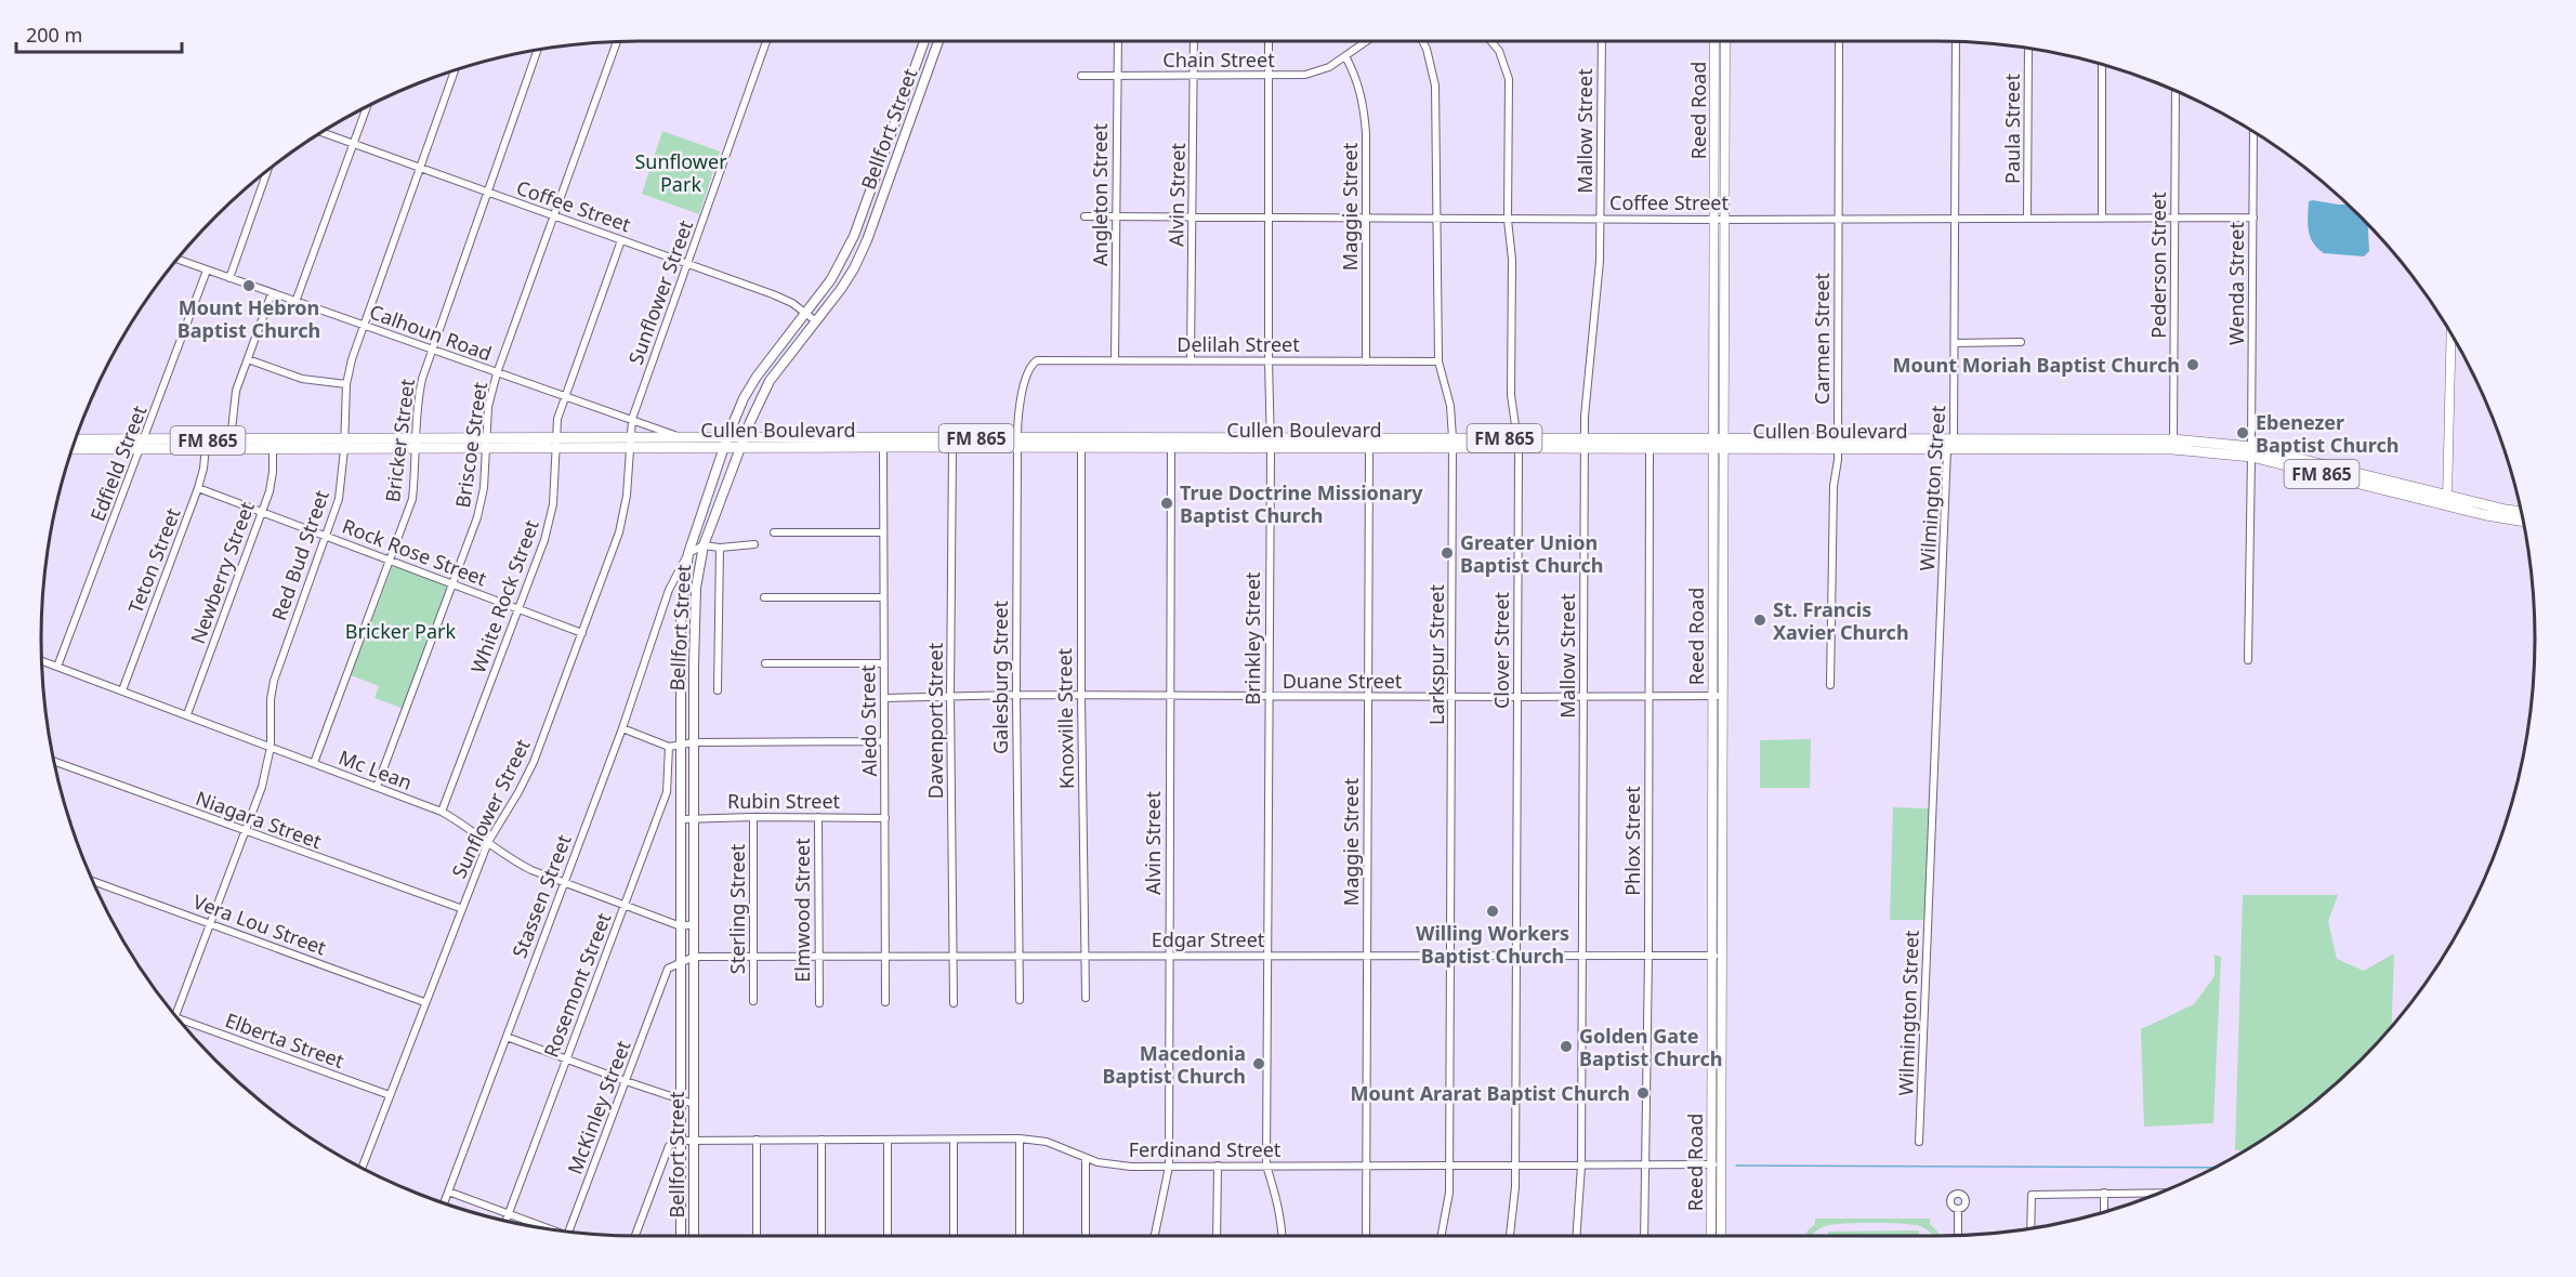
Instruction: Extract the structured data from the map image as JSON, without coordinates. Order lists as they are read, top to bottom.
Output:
{
  "streets": {
    "main road": ["Bellfort Street", "Cullen Boulevard", "FM 865"],
    "street": [
      "Chain Street",
      "Reed Road",
      "Paula Street",
      "Mallow Street",
      "Angleton Street",
      "Alvin Street",
      "Coffee Street",
      "Maggie Street",
      "Pederson Street",
      "Wenda Street",
      "Sunflower Street",
      "Calhoun Road",
      "Carmen Street",
      "Delilah Street",
      "Bricker Street",
      "Briscoe Street",
      "Edfield Street",
      "Wilmington Street",
      "Rock Rose Street",
      "Red Bud Street",
      "Teton Street",
      "Newberry Street",
      "White Rock Street",
      "Brinkley Street",
      "Clover Street",
      "Larkspur Street",
      "Galesburg Street",
      "Duane Street",
      "Knoxville Street",
      "Aledo Street",
      "Davenport Street",
      "Mc Lean",
      "Rubin Street",
      "Niagara Street",
      "Phlox Street",
      "Stassen Street",
      "Sterling Street",
      "Elmwood Street",
      "Vera Lou Street",
      "Edgar Street",
      "Rosemont Street",
      "Elberta Street",
      "McKinley Street",
      "Ferdinand Street"
    ]
  },
  "crossings": [
    ["Chain Street", "Angleton Street"],
    ["Chain Street", "Alvin Street"],
    ["Chain Street", "Maggie Street"],
    ["Chain Street", "Brinkley Street"],
    ["Reed Road", "Coffee Street"],
    ["Reed Road", "Cullen Boulevard"],
    ["Reed Road", "Duane Street"],
    ["Reed Road", "Edgar Street"],
    ["Reed Road", "Ferdinand Street"],
    ["Bellfort Street", "Coffee Street"],
    ["Bellfort Street", "Cullen Boulevard"],
    ["Bellfort Street", "Mc Lean"],
    ["Bellfort Street", "Rubin Street"],
    ["Bellfort Street", "Stassen Street"],
    ["Bellfort Street", "Edgar Street"],
    ["Bellfort Street", "McKinley Street"],
    ["Bellfort Street", "Ferdinand Street"],
    ["Paula Street", "Coffee Street"],
    ["Mallow Street", "Coffee Street"],
    ["Mallow Street", "Cullen Boulevard"],
    ["Mallow Street", "Duane Street"],
    ["Mallow Street", "Edgar Street"],
    ["Mallow Street", "Ferdinand Street"],
    ["Angleton Street", "Coffee Street"],
    ["Angleton Street", "Delilah Street"],
    ["Alvin Street", "Coffee Street"],
    ["Alvin Street", "Delilah Street"],
    ["Alvin Street", "Cullen Boulevard"],
    ["Alvin Street", "Duane Street"],
    ["Alvin Street", "Edgar Street"],
    ["Alvin Street", "Ferdinand Street"],
    ["Coffee Street", "Maggie Street"],
    ["Coffee Street", "Pederson Street"],
    ["Coffee Street", "Wenda Street"],
    ["Coffee Street", "Sunflower Street"],
    ["Coffee Street", "Carmen Street"],
    ["Coffee Street", "Bricker Street"],
    ["Coffee Street", "Briscoe Street"],
    ["Coffee Street", "Wilmington Street"],
    ["Coffee Street", "Red Bud Street"],
    ["Coffee Street", "White Rock Street"],
    ["Coffee Street", "Brinkley Street"],
    ["Coffee Street", "Clover Street"],
    ["Coffee Street", "Larkspur Street"],
    ["Maggie Street", "Delilah Street"],
    ["Maggie Street", "Cullen Boulevard"],
    ["Maggie Street", "Duane Street"],
    ["Maggie Street", "Edgar Street"],
    ["Maggie Street", "Ferdinand Street"],
    ["Pederson Street", "Cullen Boulevard"],
    ["Wenda Street", "Cullen Boulevard"],
    ["Sunflower Street", "Calhoun Road"],
    ["Sunflower Street", "Cullen Boulevard"],
    ["Sunflower Street", "Rock Rose Street"],
    ["Sunflower Street", "Mc Lean"],
    ["Sunflower Street", "Niagara Street"],
    ["Sunflower Street", "Vera Lou Street"],
    ["Sunflower Street", "Elberta Street"],
    ["Calhoun Road", "Cullen Boulevard"],
    ["Calhoun Road", "Bricker Street"],
    ["Calhoun Road", "Briscoe Street"],
    ["Calhoun Road", "Edfield Street"],
    ["Calhoun Road", "Red Bud Street"],
    ["Calhoun Road", "White Rock Street"],
    ["Carmen Street", "Cullen Boulevard"],
    ["Delilah Street", "Brinkley Street"],
    ["Delilah Street", "Larkspur Street"],
    ["Delilah Street", "Galesburg Street"],
    ["Cullen Boulevard", "Bricker Street"],
    ["Cullen Boulevard", "Briscoe Street"],
    ["Cullen Boulevard", "Edfield Street"],
    ["Cullen Boulevard", "Wilmington Street"],
    ["Cullen Boulevard", "Red Bud Street"],
    ["Cullen Boulevard", "Teton Street"],
    ["Cullen Boulevard", "Newberry Street"],
    ["Cullen Boulevard", "White Rock Street"],
    ["Cullen Boulevard", "Brinkley Street"],
    ["Cullen Boulevard", "Clover Street"],
    ["Cullen Boulevard", "Larkspur Street"],
    ["Cullen Boulevard", "Galesburg Street"],
    ["Cullen Boulevard", "Knoxville Street"],
    ["Cullen Boulevard", "Aledo Street"],
    ["Cullen Boulevard", "Davenport Street"],
    ["Cullen Boulevard", "Phlox Street"],
    ["Bricker Street", "Rock Rose Street"],
    ["Bricker Street", "Mc Lean"],
    ["Briscoe Street", "Rock Rose Street"],
    ["Briscoe Street", "Mc Lean"],
    ["Edfield Street", "Mc Lean"],
    ["Rock Rose Street", "Red Bud Street"],
    ["Rock Rose Street", "Teton Street"],
    ["Rock Rose Street", "Newberry Street"],
    ["Rock Rose Street", "White Rock Street"],
    ["Red Bud Street", "Mc Lean"],
    ["Red Bud Street", "Niagara Street"],
    ["Red Bud Street", "Vera Lou Street"],
    ["Teton Street", "Mc Lean"],
    ["Newberry Street", "Mc Lean"],
    ["White Rock Street", "Mc Lean"],
    ["Brinkley Street", "Duane Street"],
    ["Brinkley Street", "Edgar Street"],
    ["Brinkley Street", "Ferdinand Street"],
    ["Clover Street", "Duane Street"],
    ["Clover Street", "Edgar Street"],
    ["Clover Street", "Ferdinand Street"],
    ["Larkspur Street", "Duane Street"],
    ["Larkspur Street", "Edgar Street"],
    ["Larkspur Street", "Ferdinand Street"],
    ["Galesburg Street", "Duane Street"],
    ["Galesburg Street", "Edgar Street"],
    ["Duane Street", "Knoxville Street"],
    ["Duane Street", "Aledo Street"],
    ["Duane Street", "Davenport Street"],
    ["Duane Street", "Phlox Street"],
    ["Knoxville Street", "Edgar Street"],
    ["Aledo Street", "Rubin Street"],
    ["Aledo Street", "Edgar Street"],
    ["Davenport Street", "Edgar Street"],
    ["Mc Lean", "Stassen Street"],
    ["Mc Lean", "Rosemont Street"],
    ["Rubin Street", "Sterling Street"],
    ["Rubin Street", "Elmwood Street"],
    ["Phlox Street", "Edgar Street"],
    ["Phlox Street", "Ferdinand Street"],
    ["Sterling Street", "Edgar Street"],
    ["Elmwood Street", "Edgar Street"]
  ],
  "parks": ["Sunflower Park", "Bricker Park"],
  "places": [
    "Mount Hebron Baptist Church",
    "Mount Moriah Baptist Church",
    "Ebenezer Baptist Church",
    "True Doctrine Missionary Baptist Church",
    "Greater Union Baptist Church",
    "St. Francis Xavier Church",
    "Willing Workers Baptist Church",
    "Golden Gate Baptist Church",
    "Macedonia Baptist Church",
    "Mount Ararat Baptist Church"
  ],
  "scale_bar": "200 m"
}
